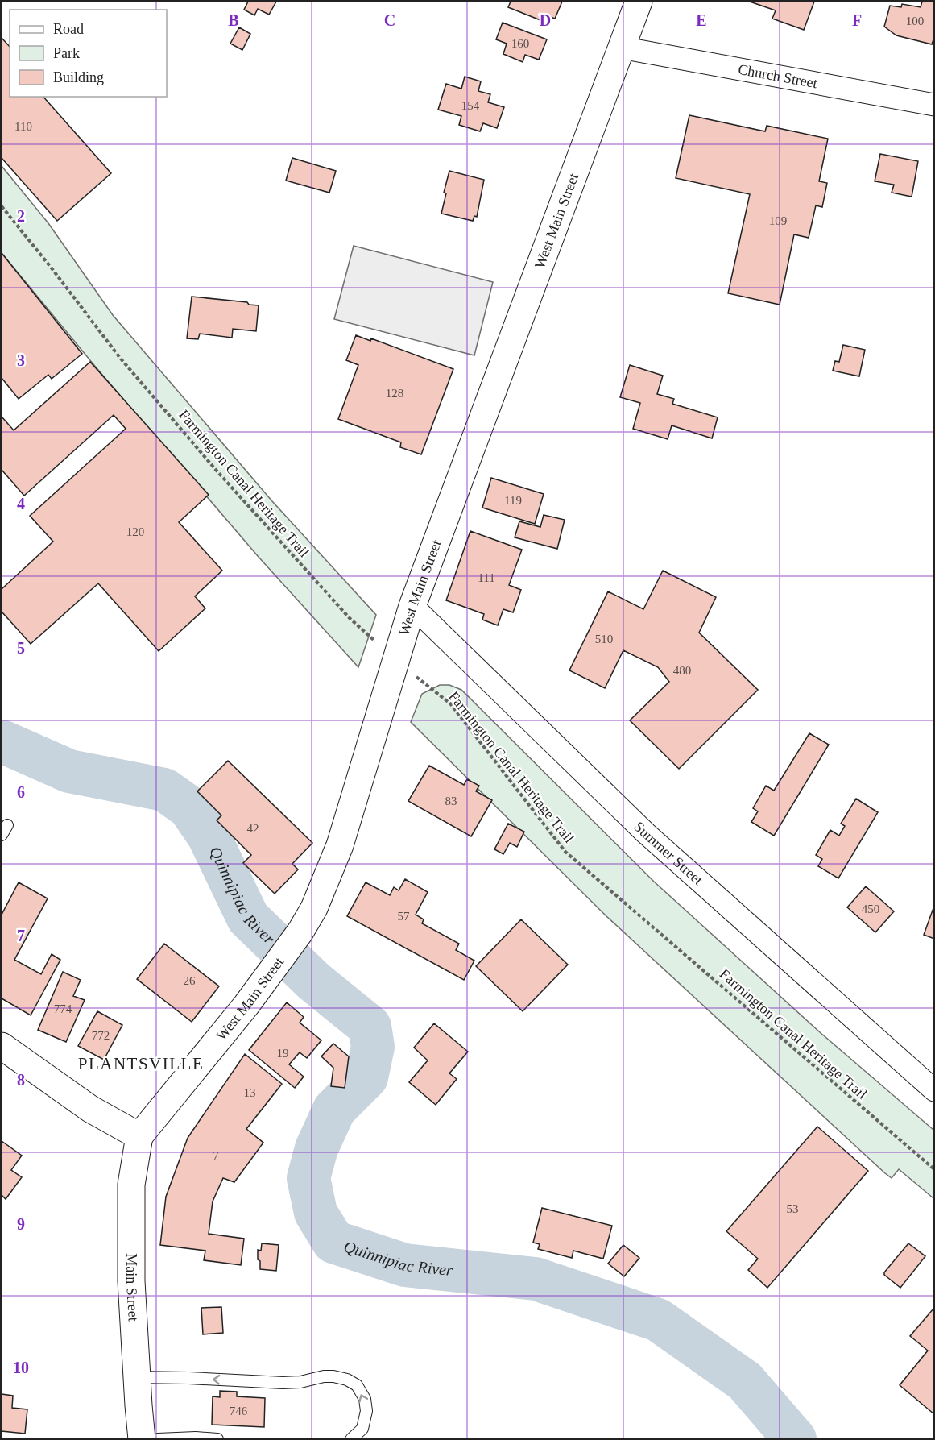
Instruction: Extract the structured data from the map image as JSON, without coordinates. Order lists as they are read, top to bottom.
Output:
{
  "streets": {
    "main road": ["West Main Street", "Main Street"],
    "street": ["Church Street", "Summer Street"],
    "path": ["Farmington Canal Heritage Trail"]
  },
  "crossings": [
    ["Church Street", "West Main Street"],
    ["West Main Street", "Farmington Canal Heritage Trail"],
    ["West Main Street", "Summer Street"],
    ["West Main Street", "Main Street"]
  ],
  "districts": ["PLANTSVILLE"],
  "water": ["Quinnipiac River"],
  "house_numbers": [
    "100",
    "160",
    "154",
    "110",
    "109",
    "128",
    "119",
    "120",
    "111",
    "510",
    "480",
    "83",
    "42",
    "450",
    "57",
    "26",
    "774",
    "772",
    "19",
    "13",
    "7",
    "53",
    "746"
  ],
  "legend": ["Road", "Park", "Building"],
  "grid": {
    "columns": [
      "B",
      "C",
      "D",
      "E",
      "F"
    ],
    "rows": [
      "2",
      "3",
      "4",
      "5",
      "6",
      "7",
      "8",
      "9",
      "10"
    ]
  }
}
